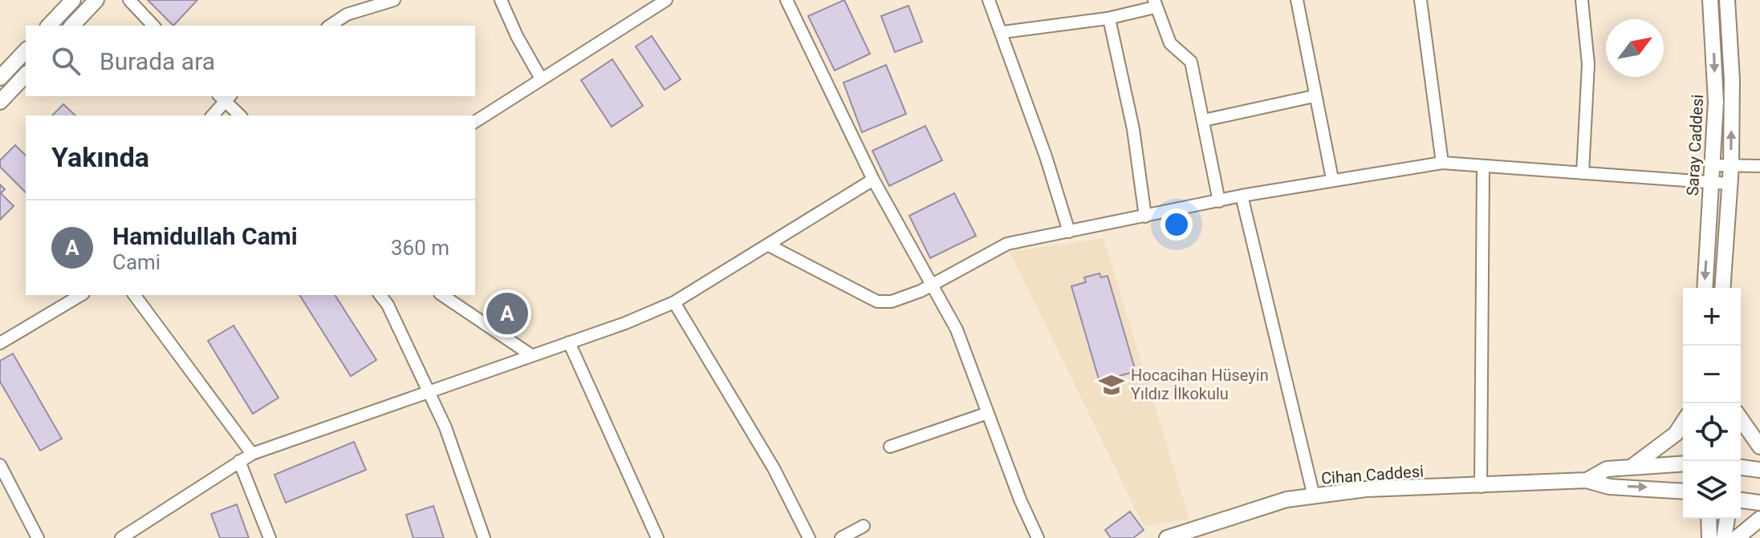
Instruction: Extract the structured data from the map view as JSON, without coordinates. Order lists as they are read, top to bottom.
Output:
{
  "streets": {
    "street": ["Saray Caddesi", "Cihan Caddesi"]
  },
  "places": {
    "school or university": ["Hocacihan Hüseyin Yıldız İlkokulu"]
  },
  "north": "top right",
  "page": {
    "search": "Burada ara",
    "heading": "Yakında",
    "list": [
      {
        "mark": "A",
        "name": "Hamidullah Cami",
        "note": "Cami",
        "value": "360 m"
      }
    ],
    "map_buttons": ["+", "−"],
    "pins": "A"
  }
}
